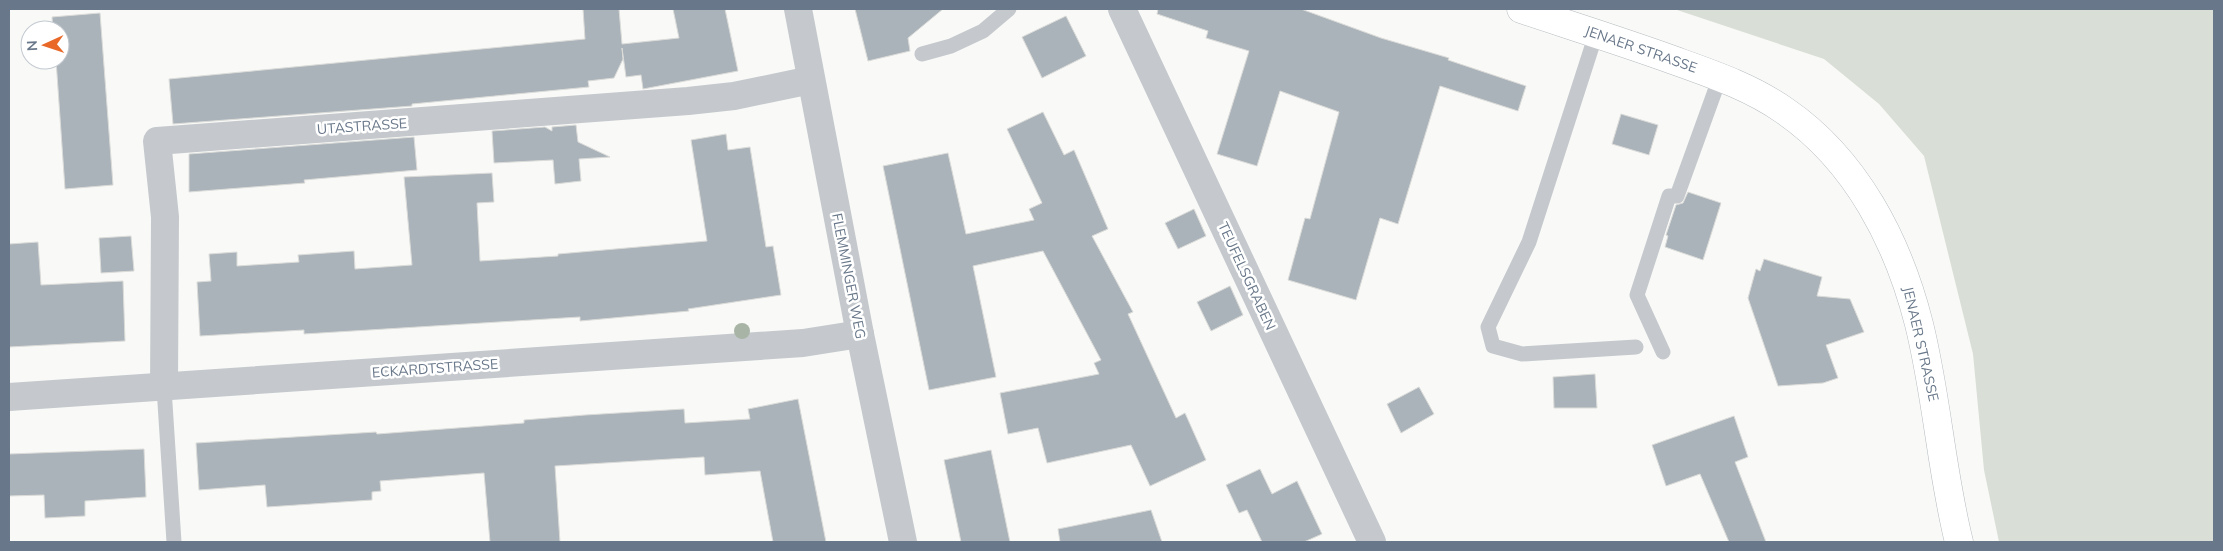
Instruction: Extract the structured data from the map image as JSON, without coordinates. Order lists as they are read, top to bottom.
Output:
{
  "streets": {
    "main road": ["JENAER STRASSE"],
    "street": [
      "UTASTRASSE",
      "FLEMMINGER WEG",
      "TEUFELSGRABEN",
      "ECKARDTSTRASSE"
    ]
  },
  "crossings": [
    ["UTASTRASSE", "FLEMMINGER WEG"],
    ["UTASTRASSE", "ECKARDTSTRASSE"],
    ["FLEMMINGER WEG", "ECKARDTSTRASSE"]
  ],
  "north": "left"
}
